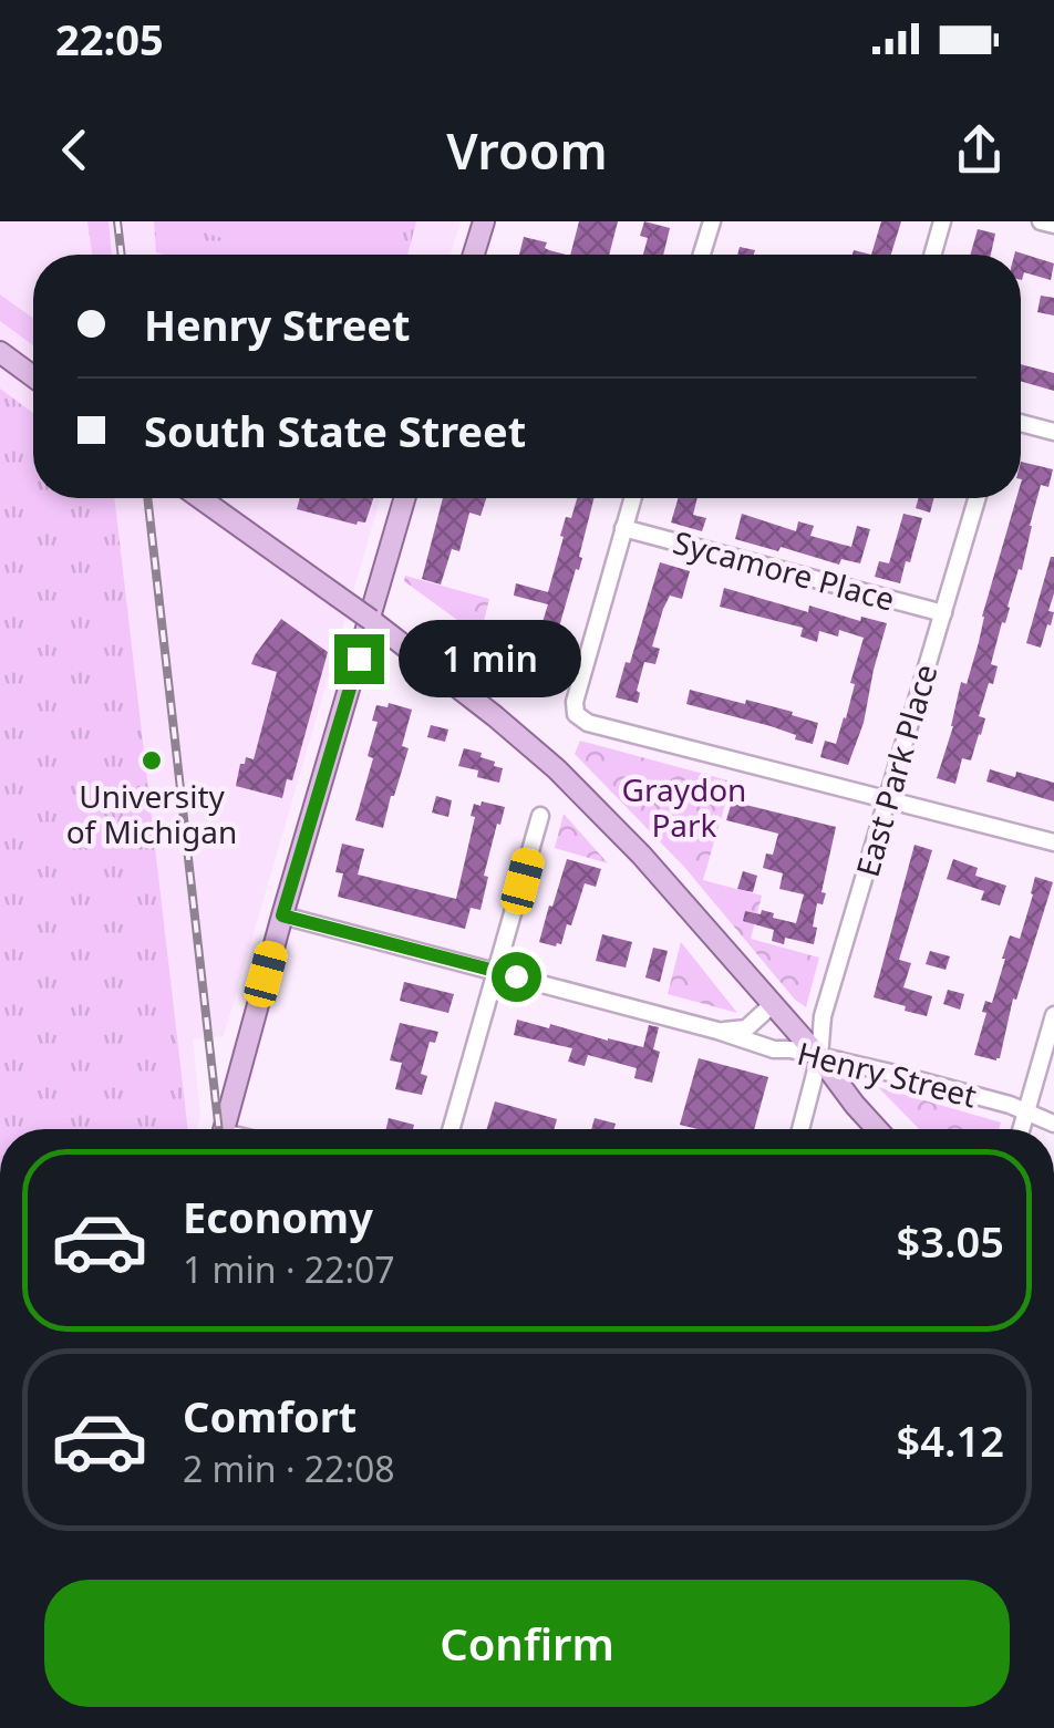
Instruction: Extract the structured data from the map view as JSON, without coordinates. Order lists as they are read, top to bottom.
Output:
{
  "streets": {
    "street": ["Sycamore Place", "East Park Place", "Henry Street"]
  },
  "crossings": [
    ["Sycamore Place", "East Park Place"],
    ["East Park Place", "Henry Street"]
  ],
  "parks": ["Graydon Park"],
  "places": ["University of Michigan"],
  "page": {
    "status": "22:05",
    "header": "Vroom",
    "banner": ["Henry Street", "South State Street"],
    "bubble": "1 min",
    "list": [
      {
        "name": "Economy",
        "note": "1 min · 22:07",
        "value": "$3.05"
      },
      {
        "name": "Comfort",
        "note": "2 min · 22:08",
        "value": "$4.12"
      }
    ],
    "buttons": "Confirm"
  }
}
